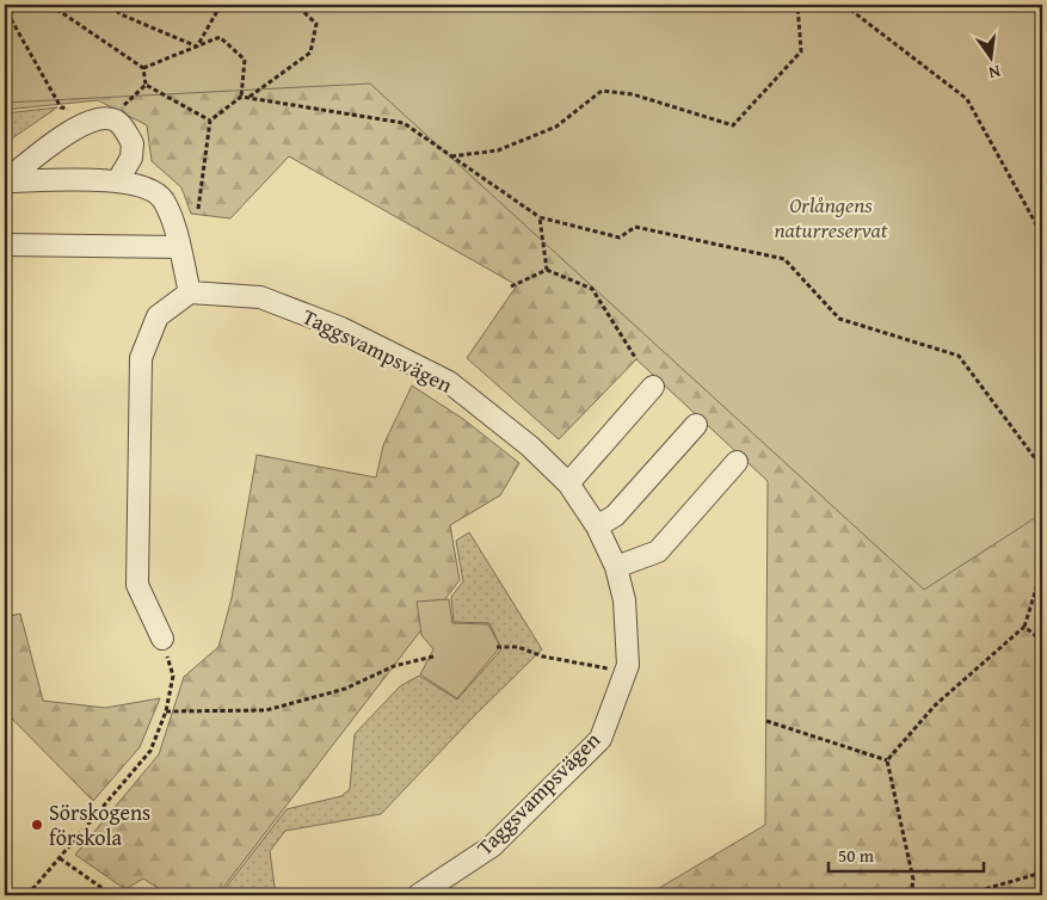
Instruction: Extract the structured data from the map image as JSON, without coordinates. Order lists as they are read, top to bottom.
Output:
{
  "streets": {
    "street": ["Taggsvampsvägen"]
  },
  "parks": ["Orlångens naturreservat"],
  "places": ["Sörskogens förskola"],
  "scale_bar": "50 m",
  "north": "bottom"
}
